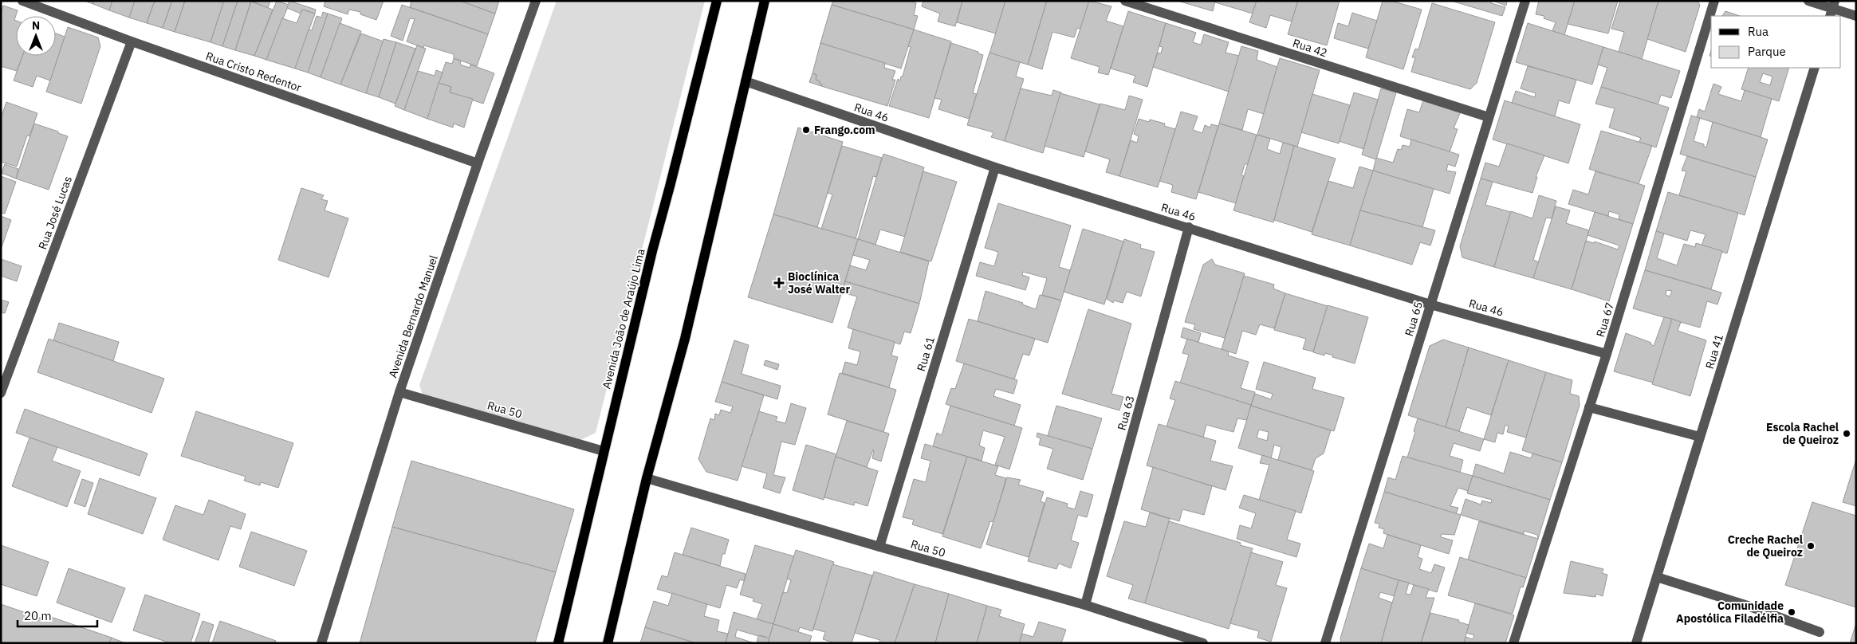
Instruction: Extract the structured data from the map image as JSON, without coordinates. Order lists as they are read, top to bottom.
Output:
{
  "streets": {
    "main road": ["Avenida João de Araújo Lima"],
    "street": [
      "Rua 42",
      "Rua Cristo Redentor",
      "Rua 46",
      "Rua José Lucas",
      "Avenida Bernardo Manuel",
      "Rua 65",
      "Rua 67",
      "Rua 41",
      "Rua 61",
      "Rua 50",
      "Rua 63"
    ]
  },
  "crossings": [
    ["Rua 42", "Rua 65"],
    ["Rua Cristo Redentor", "Rua José Lucas"],
    ["Rua Cristo Redentor", "Avenida Bernardo Manuel"],
    ["Rua 46", "Rua 65"],
    ["Rua 46", "Rua 67"],
    ["Rua 46", "Rua 61"],
    ["Rua 46", "Rua 63"],
    ["Avenida Bernardo Manuel", "Rua 50"],
    ["Avenida João de Araújo Lima", "Rua 50"],
    ["Rua 61", "Rua 50"],
    ["Rua 50", "Rua 63"]
  ],
  "places": {
    "other": [
      "Frango.com",
      "Escola Rachel de Queiroz",
      "Creche Rachel de Queiroz",
      "Comunidade Apostólica Filadélfia"
    ],
    "health": ["Bioclínica José Walter"]
  },
  "legend": ["Rua", "Parque"],
  "scale_bar": "20 m",
  "north": "top"
}
